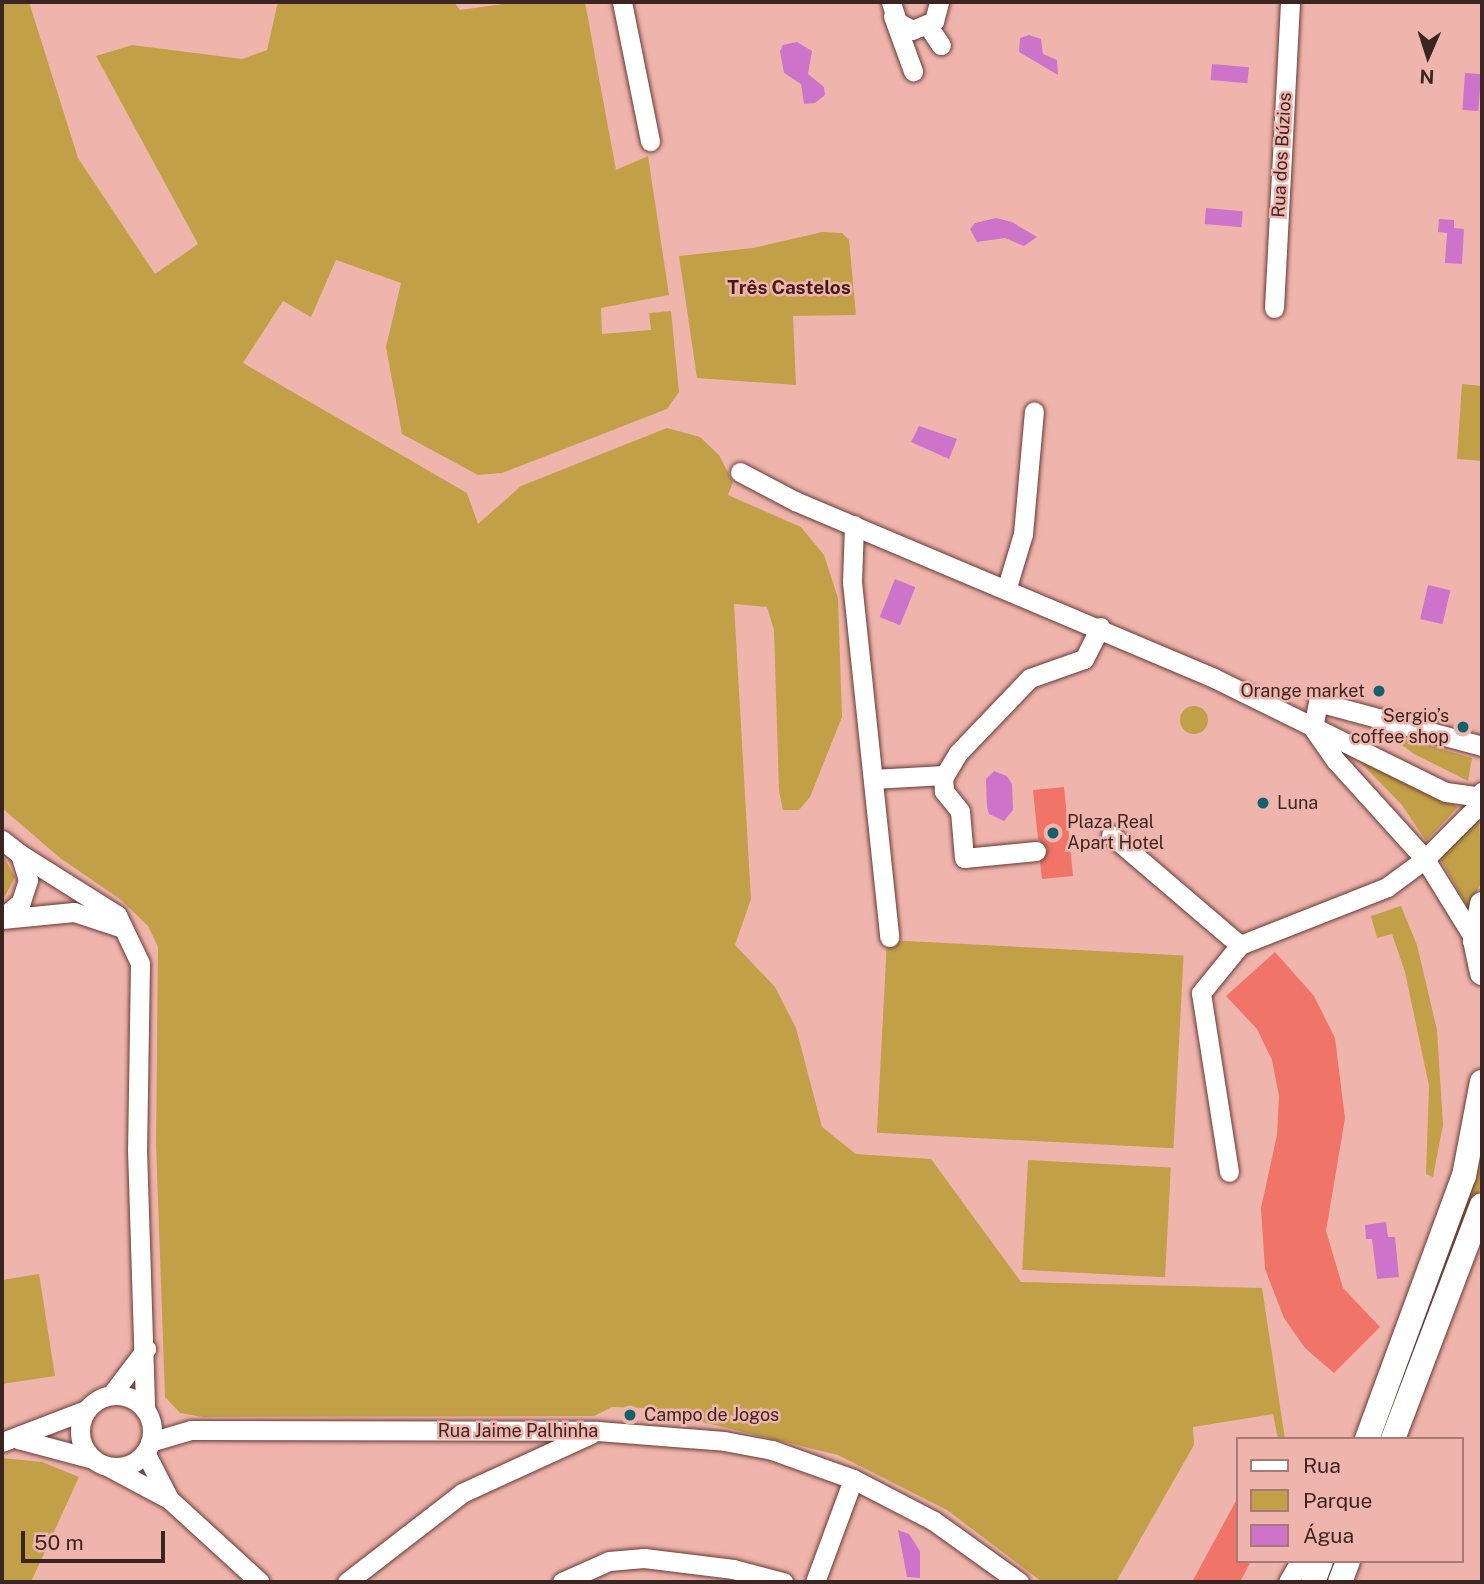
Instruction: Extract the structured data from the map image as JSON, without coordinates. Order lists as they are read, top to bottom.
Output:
{
  "streets": {
    "street": ["Rua dos Búzios", "Rua Jaime Palhinha"]
  },
  "districts": ["Três Castelos"],
  "places": [
    "Orange market",
    "Sergio’s coffee shop",
    "Luna",
    "Plaza Real Apart Hotel",
    "Campo de Jogos"
  ],
  "legend": ["Rua", "Parque", "Água"],
  "scale_bar": "50 m",
  "north": "bottom"
}
